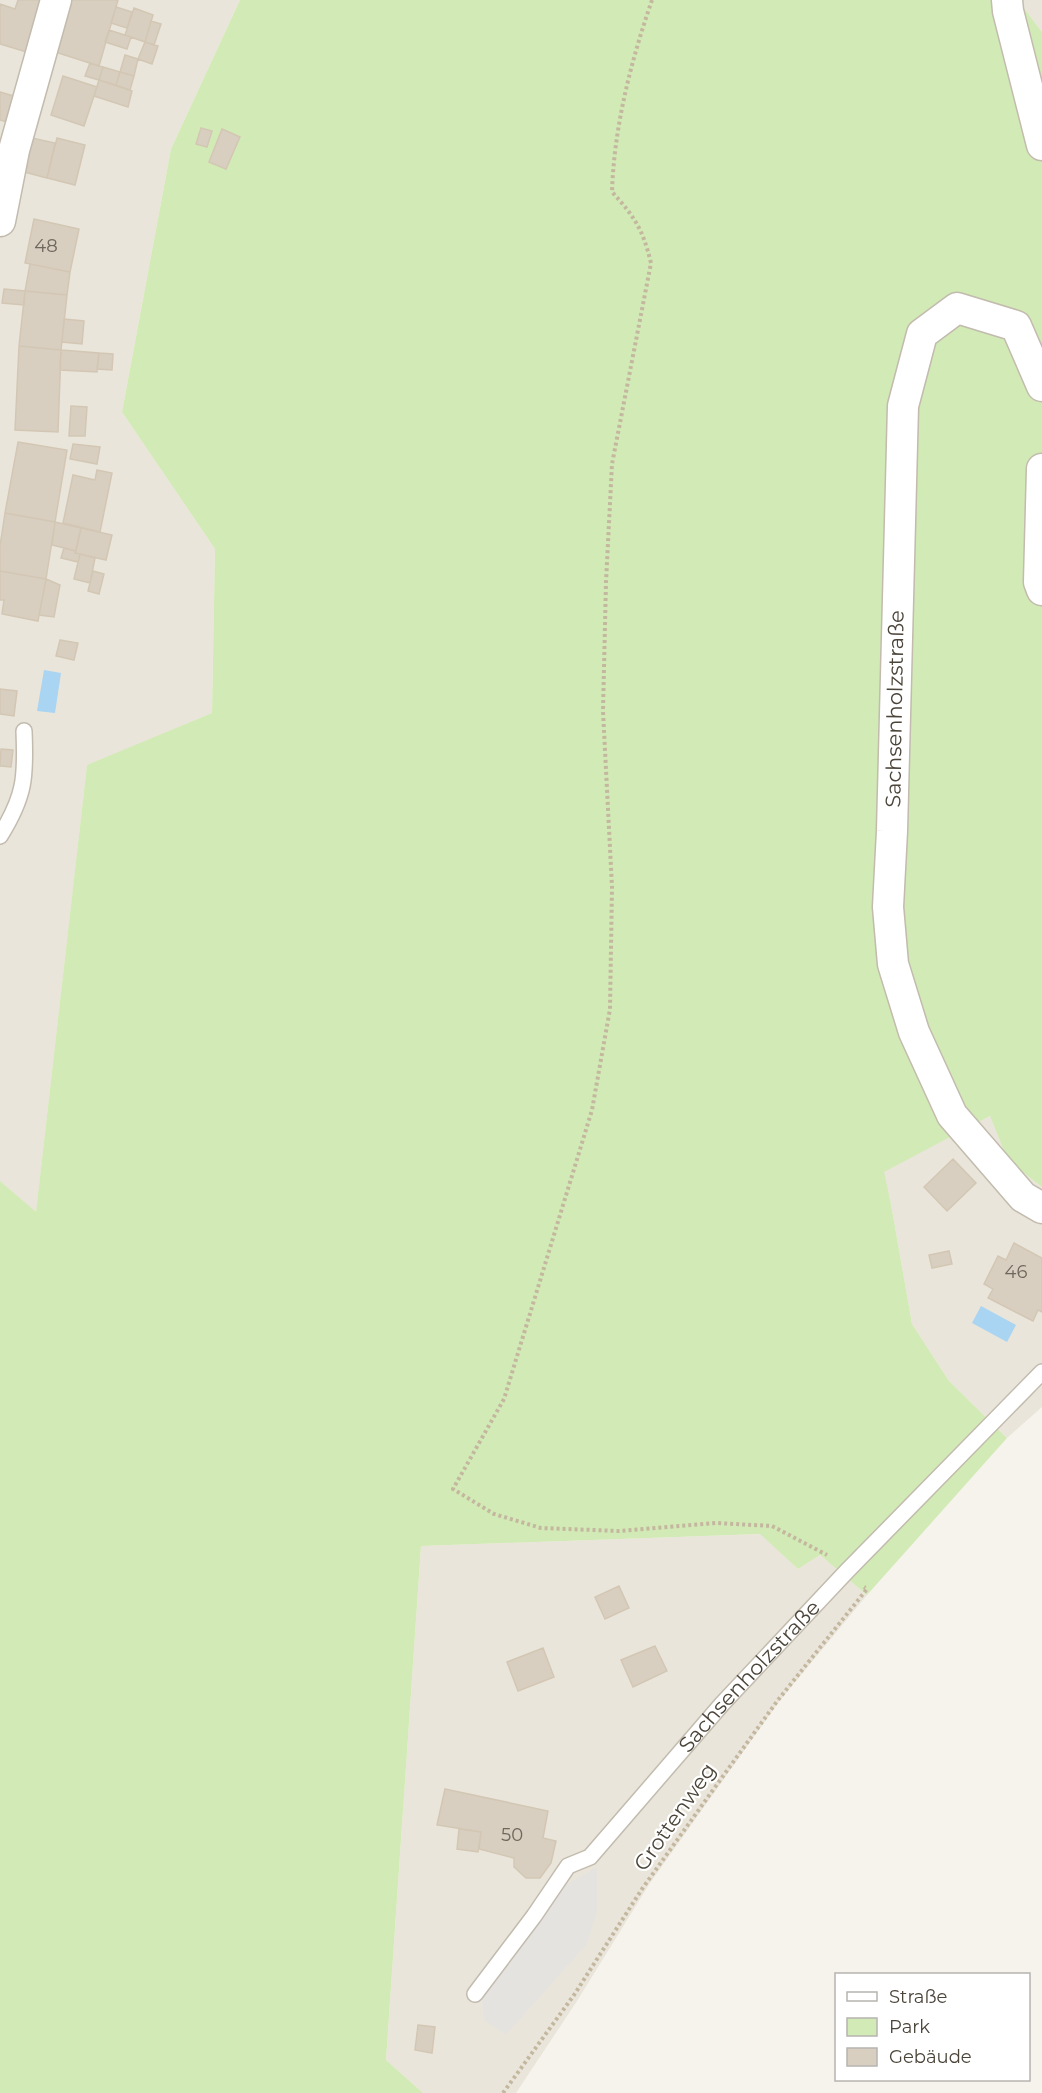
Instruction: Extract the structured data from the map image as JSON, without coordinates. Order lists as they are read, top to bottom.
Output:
{
  "streets": {
    "street": ["Sachsenholzstraße"],
    "path": ["Grottenweg"]
  },
  "crossings": [
    ["Sachsenholzstraße", "Grottenweg"]
  ],
  "house_numbers": ["48", "46", "50"],
  "legend": ["Straße", "Park", "Gebäude"]
}
